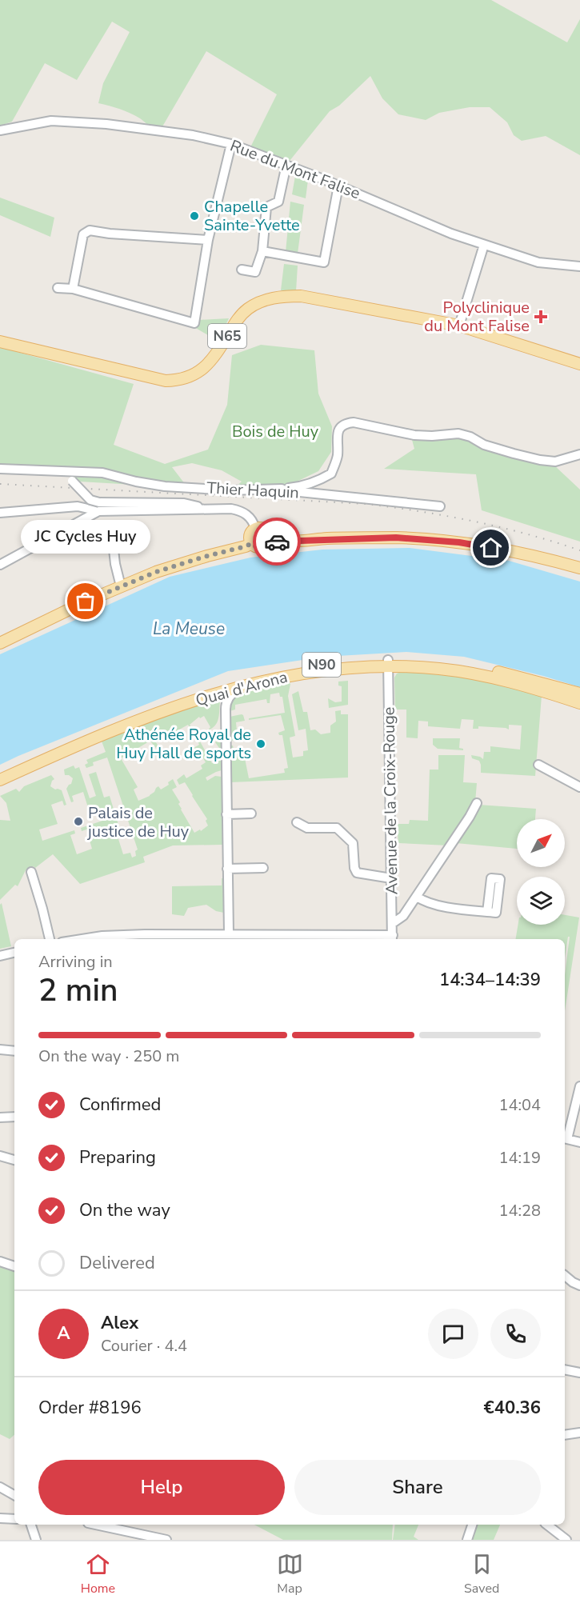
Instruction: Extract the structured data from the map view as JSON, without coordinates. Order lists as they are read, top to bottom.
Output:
{
  "streets": {
    "main road": ["N65", "N90", "Quai d'Arona"],
    "street": ["Rue du Mont Falise", "Thier Haquin", "Avenue de la Croix-Rouge"]
  },
  "crossings": [
    ["Quai d'Arona", "Avenue de la Croix-Rouge"]
  ],
  "water": ["La Meuse"],
  "parks": ["Bois de Huy"],
  "places": {
    "other": [
      "Chapelle Sainte-Yvette",
      "JC Cycles Huy",
      "Athénée Royal de Huy Hall de sports",
      "Palais de justice de Huy"
    ],
    "health": ["Polyclinique du Mont Falise"]
  },
  "north": "top right",
  "page": {
    "bubble": "JC Cycles Huy",
    "heading": ["2 min", "Arriving in", "14:34–14:39"],
    "panel": [
      "Alex",
      "Courier · 4.4",
      "Order #8196",
      "€40.36"
    ],
    "bar": "On the way · 250 m",
    "list": [
      ["Confirmed", "14:04"],
      ["Preparing", "14:19"],
      ["On the way", "14:28"],
      "Delivered"
    ],
    "round": "A",
    "buttons": ["Help", "Share"],
    "tabs": ["Home", "Map", "Saved"]
  }
}
